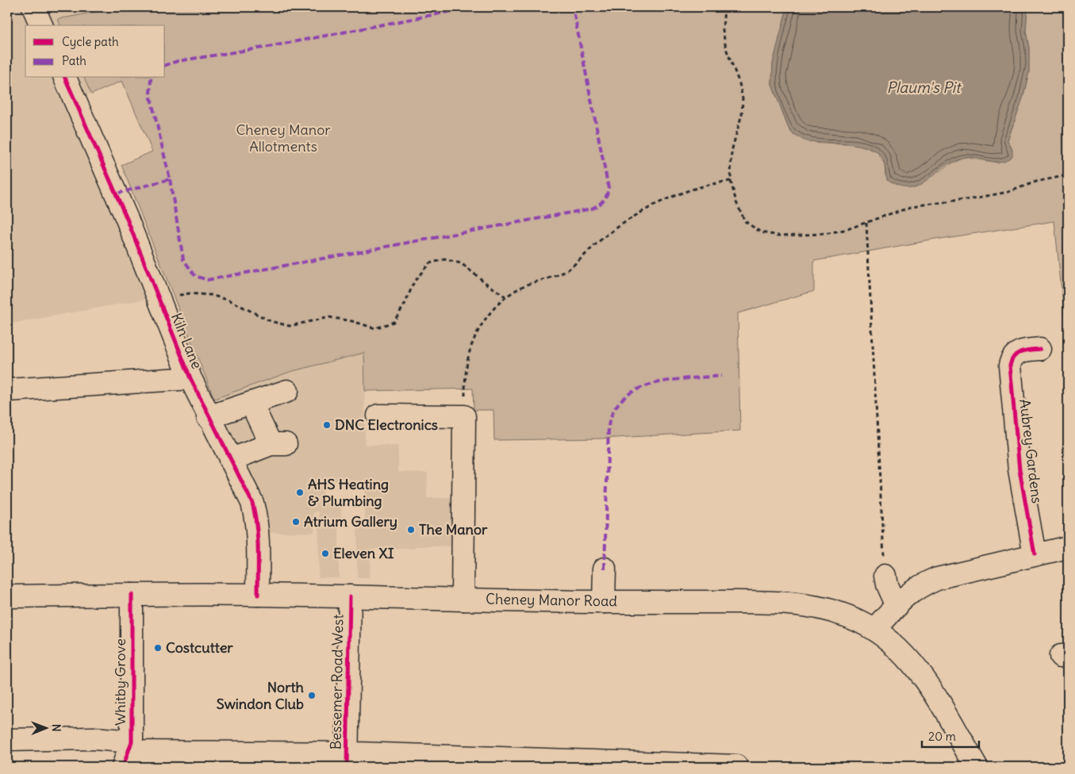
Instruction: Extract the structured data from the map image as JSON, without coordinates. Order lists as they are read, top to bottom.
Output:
{
  "streets": {
    "street": [
      "Kiln Lane",
      "Aubrey Gardens",
      "Cheney Manor Road",
      "Whitby Grove",
      "Bessemer Road West"
    ]
  },
  "crossings": [
    ["Kiln Lane", "Cheney Manor Road"],
    ["Cheney Manor Road", "Whitby Grove"],
    ["Cheney Manor Road", "Bessemer Road West"]
  ],
  "water": ["Plaum's Pit"],
  "parks": ["Cheney Manor Allotments"],
  "places": [
    "DNC Electronics",
    "AHS Heating & Plumbing",
    "Atrium Gallery",
    "The Manor",
    "Eleven XI",
    "Costcutter",
    "North Swindon Club"
  ],
  "legend": ["Cycle path", "Path"],
  "scale_bar": "20 m",
  "north": "right"
}
